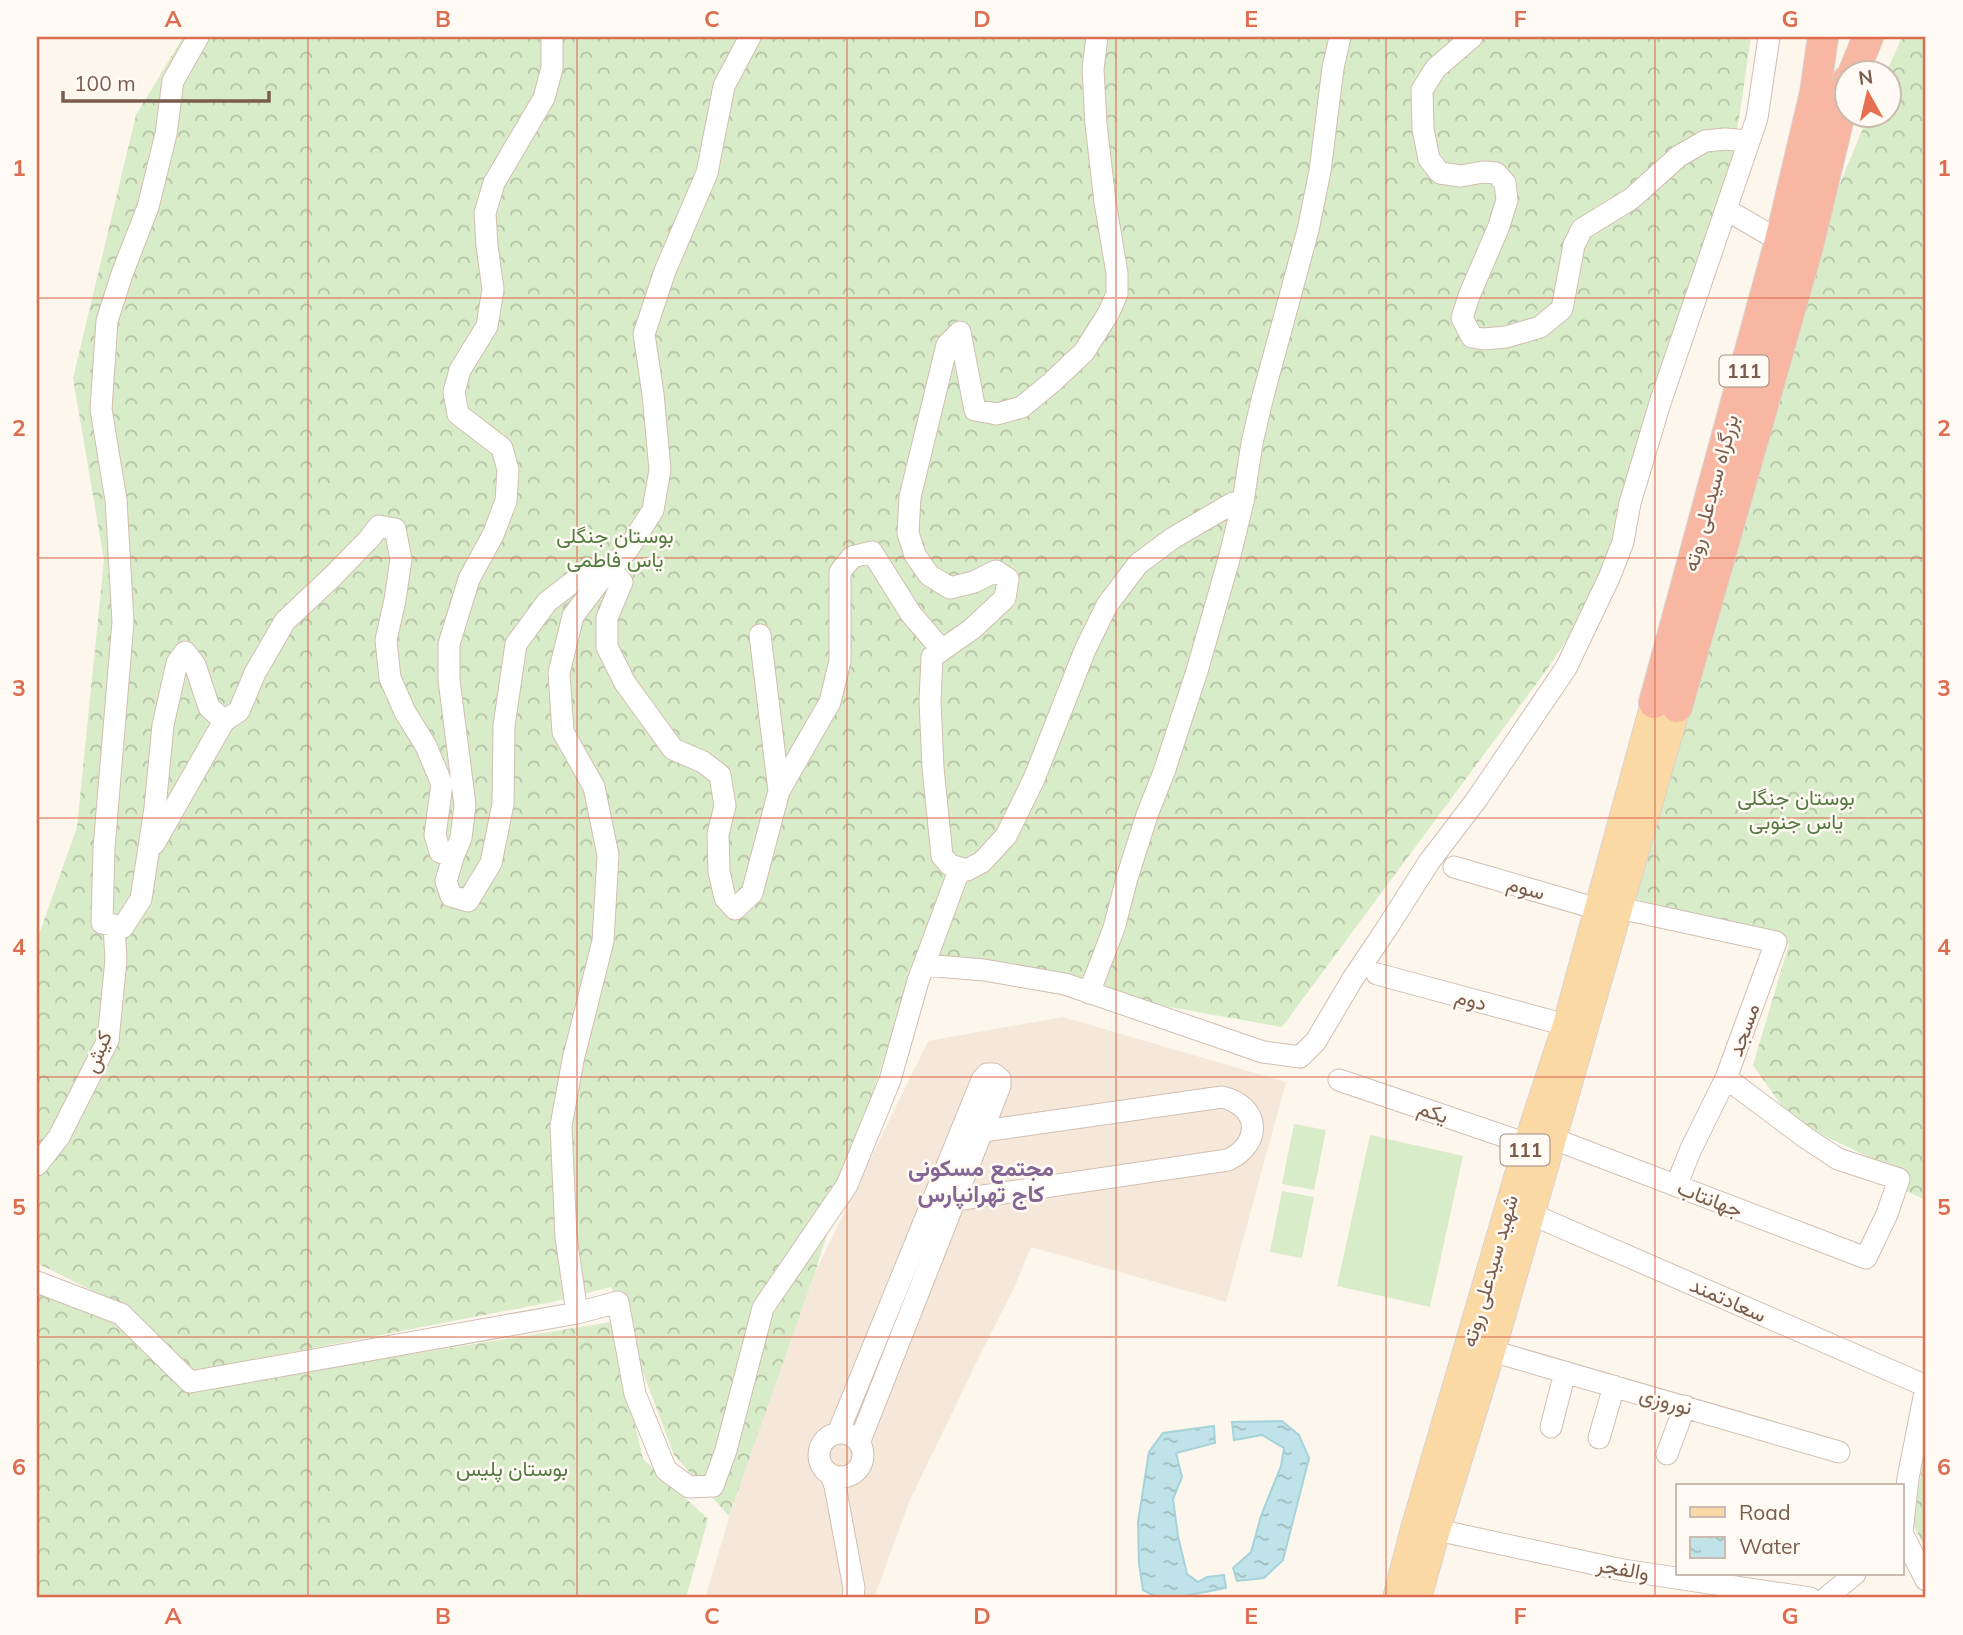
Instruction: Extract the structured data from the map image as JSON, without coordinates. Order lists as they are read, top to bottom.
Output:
{
  "streets": {
    "highway": ["111", "بزرگراه سیدعلی روته"],
    "main road": ["شهید سیدعلی روته"],
    "street": [
      "سوم",
      "دوم",
      "مسجد",
      "کیش",
      "یکم",
      "جهانتاب",
      "سعادتمند",
      "نوروزی",
      "والفجر"
    ]
  },
  "crossings": [
    ["بزرگراه سیدعلی روته", "شهید سیدعلی روته"],
    ["سوم", "مسجد"],
    ["سوم", "شهید سیدعلی روته"],
    ["دوم", "شهید سیدعلی روته"],
    ["مسجد", "جهانتاب"],
    ["مسجد", "شهید سیدعلی روته"],
    ["یکم", "شهید سیدعلی روته"],
    ["جهانتاب", "شهید سیدعلی روته"],
    ["شهید سیدعلی روته", "سعادتمند"],
    ["شهید سیدعلی روته", "نوروزی"],
    ["شهید سیدعلی روته", "والفجر"]
  ],
  "districts": ["مجتمع مسکونی کاج تهرانپارس"],
  "parks": ["بوستان جنگلی یاس فاطمی", "بوستان جنگلی یاس جنوبی", "بوستان پلیس"],
  "legend": ["Road", "Water"],
  "scale_bar": "100 m",
  "north": "top",
  "grid": {
    "columns": [
      "A",
      "B",
      "C",
      "D",
      "E",
      "F",
      "G"
    ],
    "rows": [
      "1",
      "2",
      "3",
      "4",
      "5",
      "6"
    ]
  }
}
